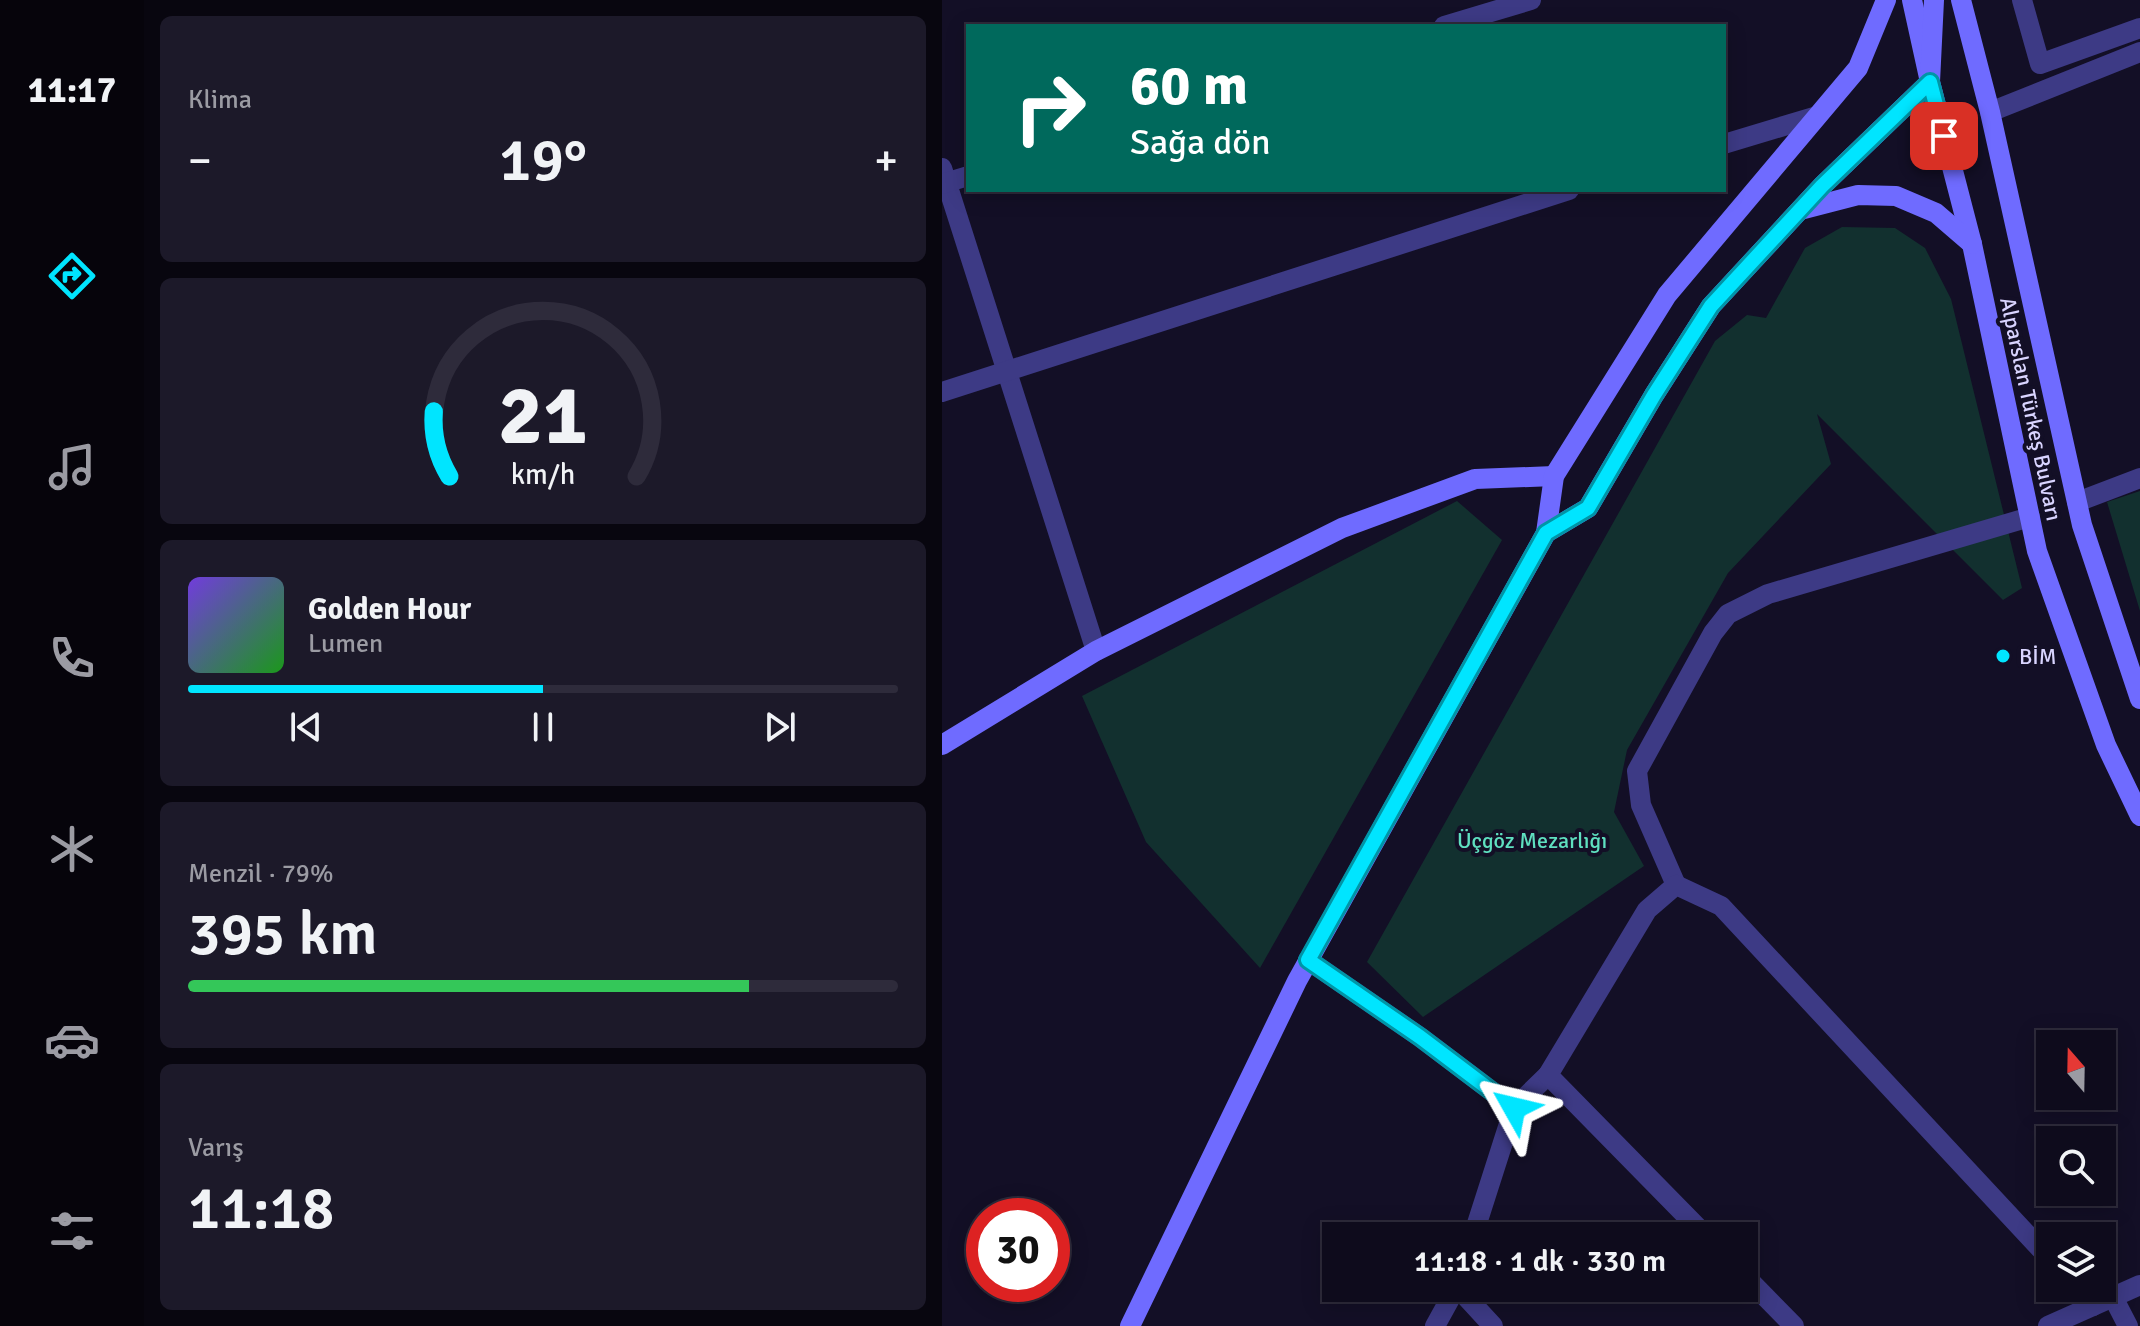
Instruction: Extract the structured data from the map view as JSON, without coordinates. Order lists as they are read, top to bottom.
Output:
{
  "streets": {
    "main road": ["Alparslan Türkeş Bulvarı"]
  },
  "parks": ["Üçgöz Mezarlığı"],
  "places": ["BİM"],
  "north": "top",
  "page": {
    "tabs": "11:17",
    "tile": [
      "Klima",
      ["Menzil · 79%", "395 km"],
      ["Varış", "11:18"]
    ],
    "turn": ["60 m", "Sağa dön"],
    "heat": ["−", "19°", "+"],
    "song": ["Golden Hour", "Lumen"],
    "limit": "30",
    "trip": "11:18 · 1 dk · 330 m",
    "gauge": ["21", "km/h"]
  }
}
